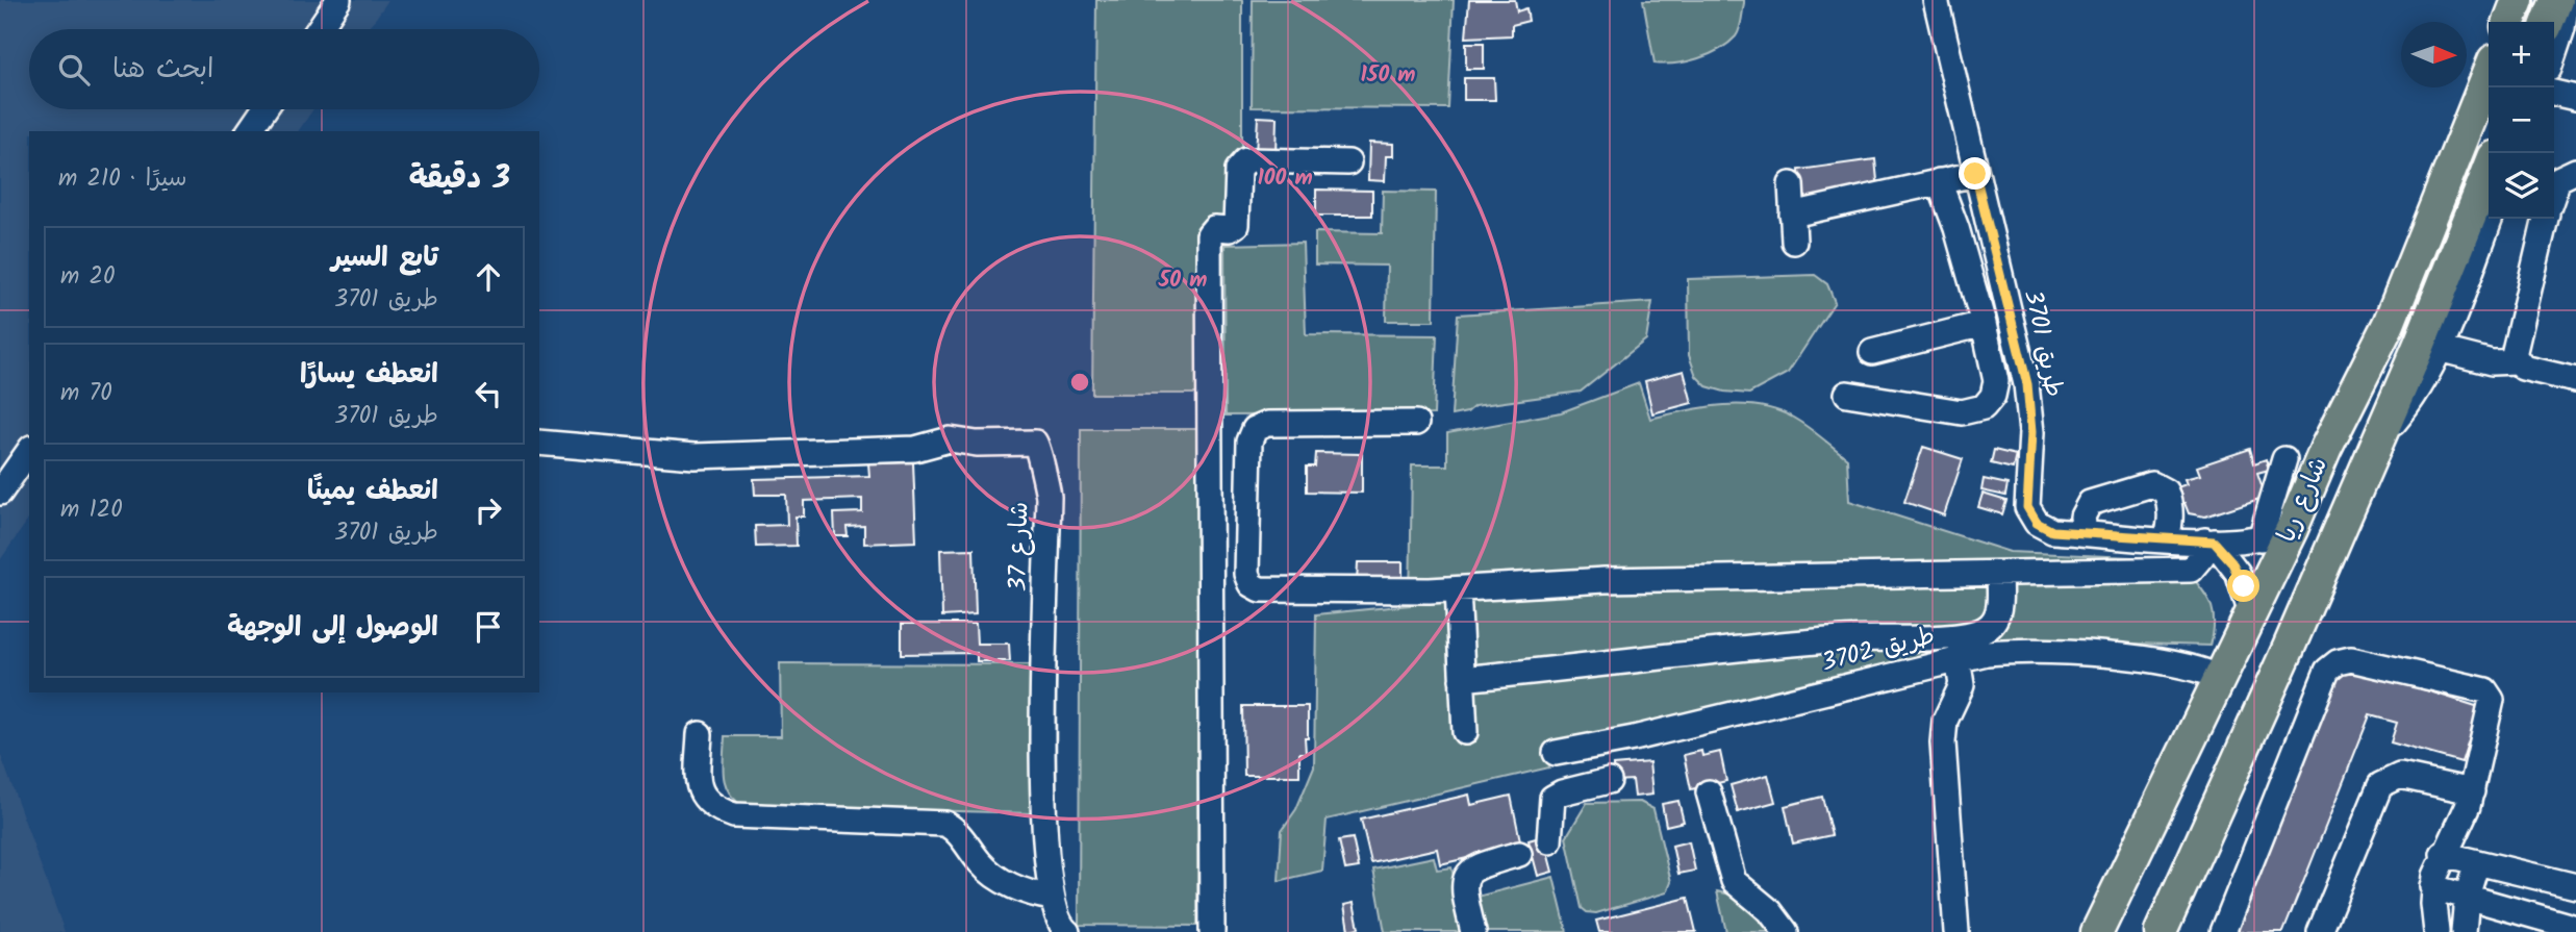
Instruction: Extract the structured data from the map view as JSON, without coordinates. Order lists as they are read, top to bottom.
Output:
{
  "streets": {
    "main road": ["شارع ريا"],
    "street": ["طريق 3701", "شارع 37", "طريق 3702"]
  },
  "crossings": [
    ["طريق 3701", "شارع ريا"],
    ["شارع ريا", "طريق 3702"]
  ],
  "north": "right",
  "page": {
    "map_buttons": ["+", "−"],
    "search": "ابحث هنا",
    "heading": ["3 دقيقة", "سيرًا · 210 m"],
    "list": [
      ["تابع السير", "طريق 3701", "20 m"],
      ["انعطف يسارًا", "طريق 3701", "70 m"],
      ["انعطف يمينًا", "طريق 3701", "120 m"],
      "الوصول إلى الوجهة"
    ]
  },
  "rings": ["150 m", "100 m", "50 m"]
}
